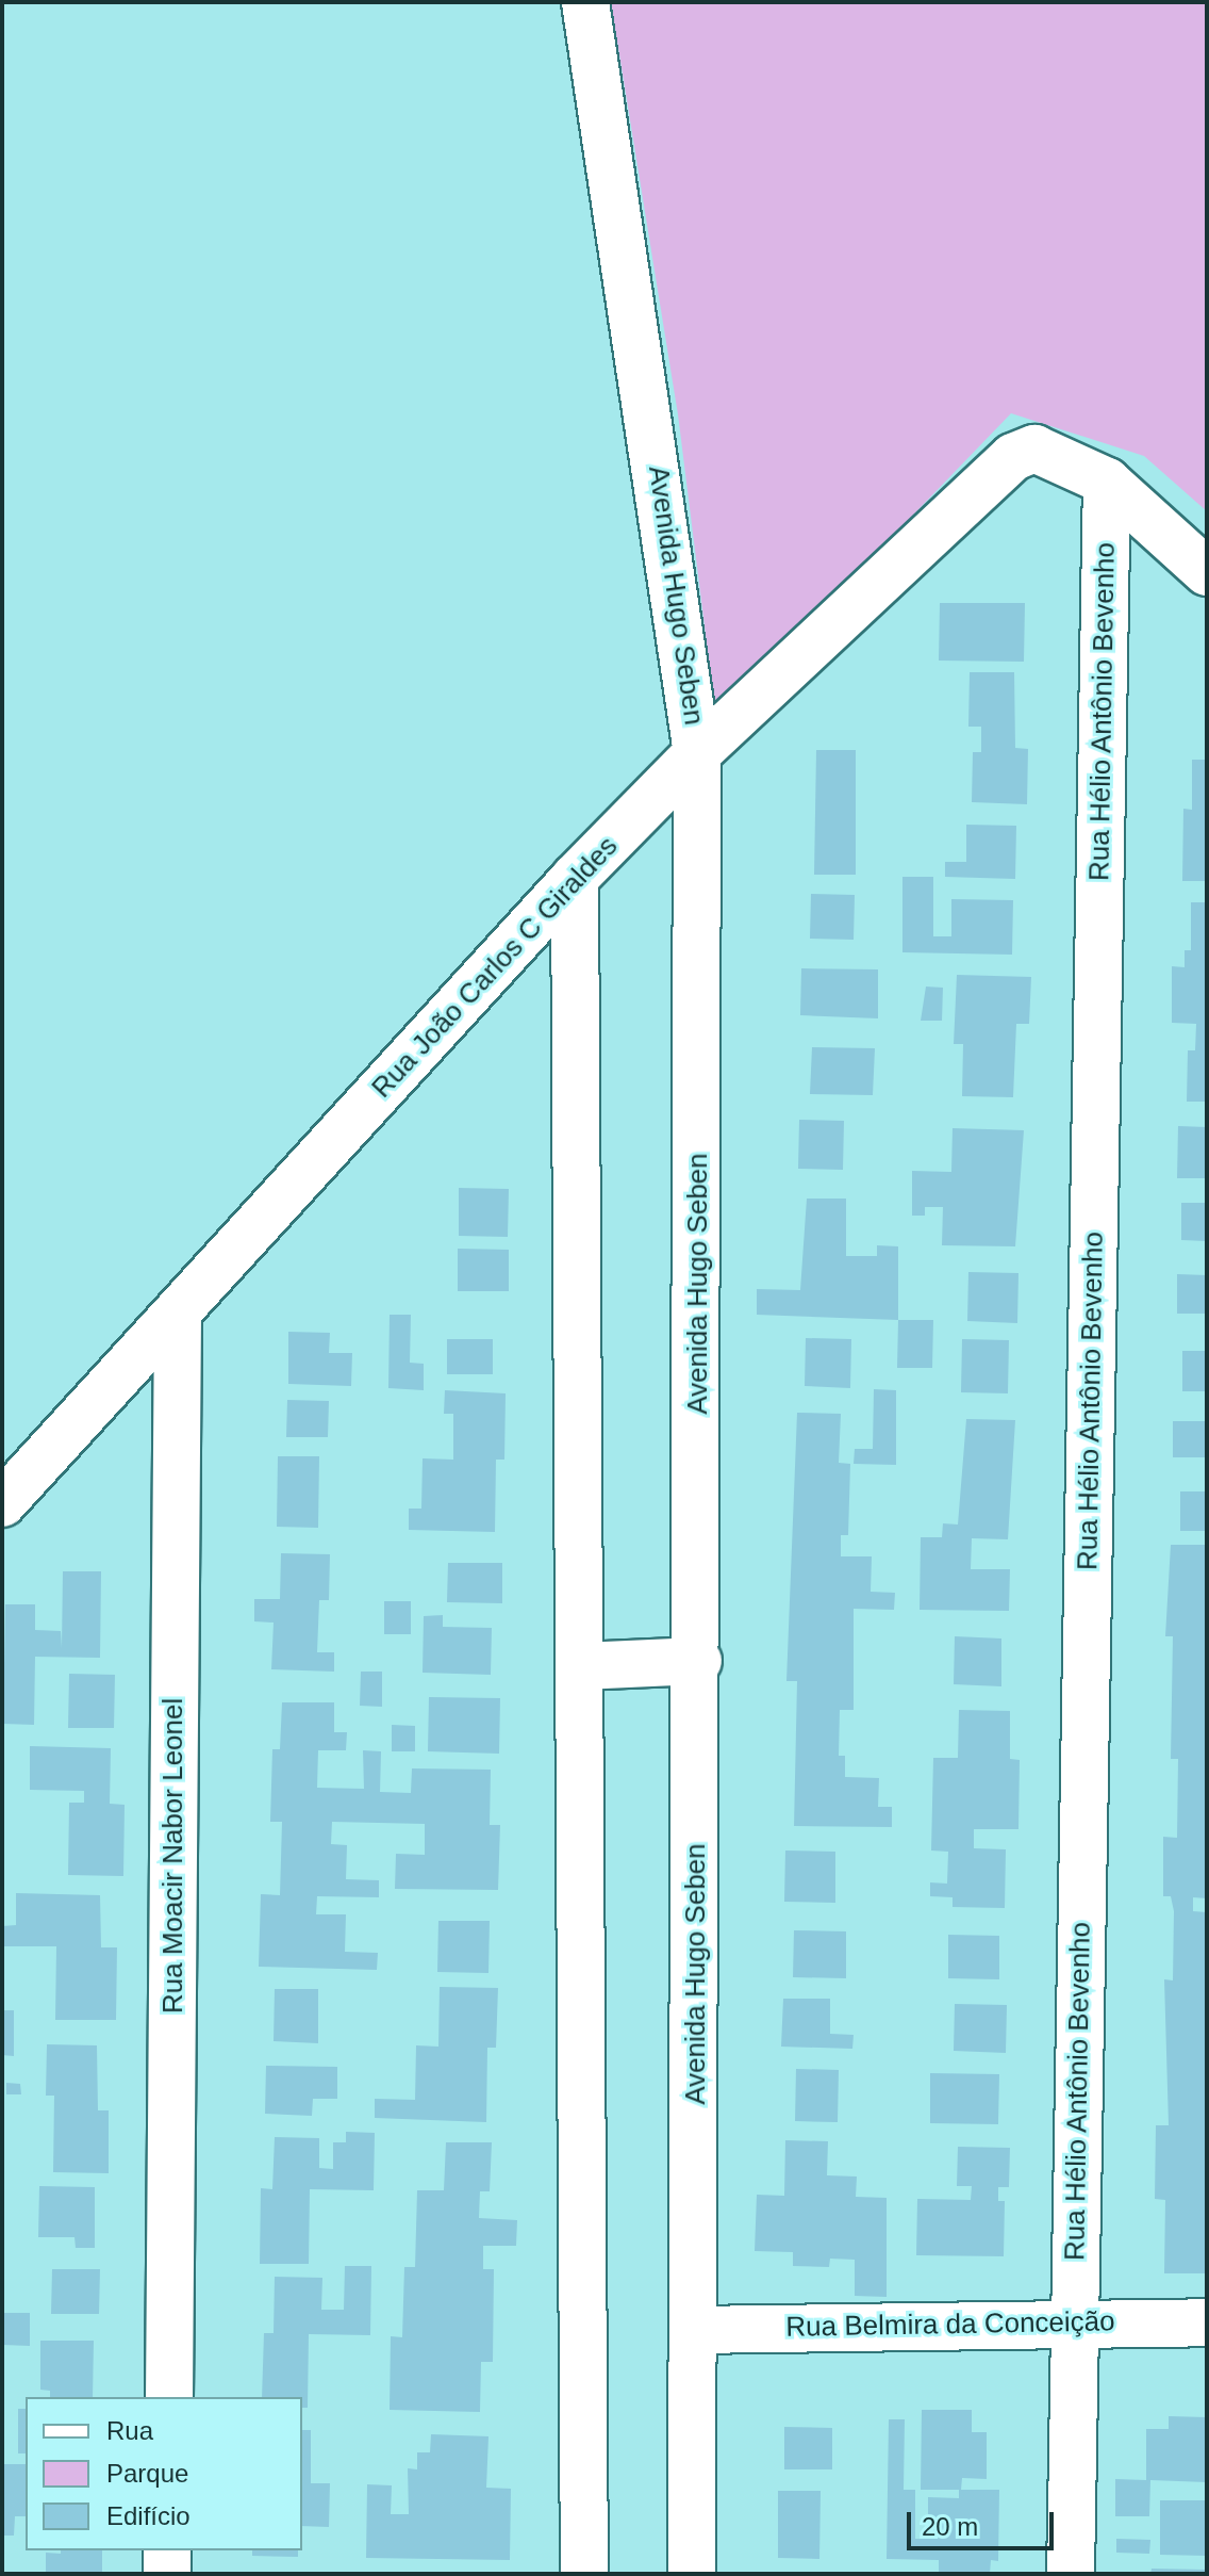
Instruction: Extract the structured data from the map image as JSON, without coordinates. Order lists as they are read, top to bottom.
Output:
{
  "streets": {
    "street": [
      "Avenida Hugo Seben",
      "Rua Hélio Antônio Bevenho",
      "Rua João Carlos C Giraldes",
      "Rua Moacir Nabor Leonel",
      "Rua Belmira da Conceição"
    ]
  },
  "crossings": [
    ["Avenida Hugo Seben", "Rua João Carlos C Giraldes"],
    ["Avenida Hugo Seben", "Rua Belmira da Conceição"],
    ["Rua Hélio Antônio Bevenho", "Rua João Carlos C Giraldes"],
    ["Rua Hélio Antônio Bevenho", "Rua Belmira da Conceição"],
    ["Rua João Carlos C Giraldes", "Rua Moacir Nabor Leonel"]
  ],
  "legend": ["Rua", "Parque", "Edifício"],
  "scale_bar": "20 m"
}
